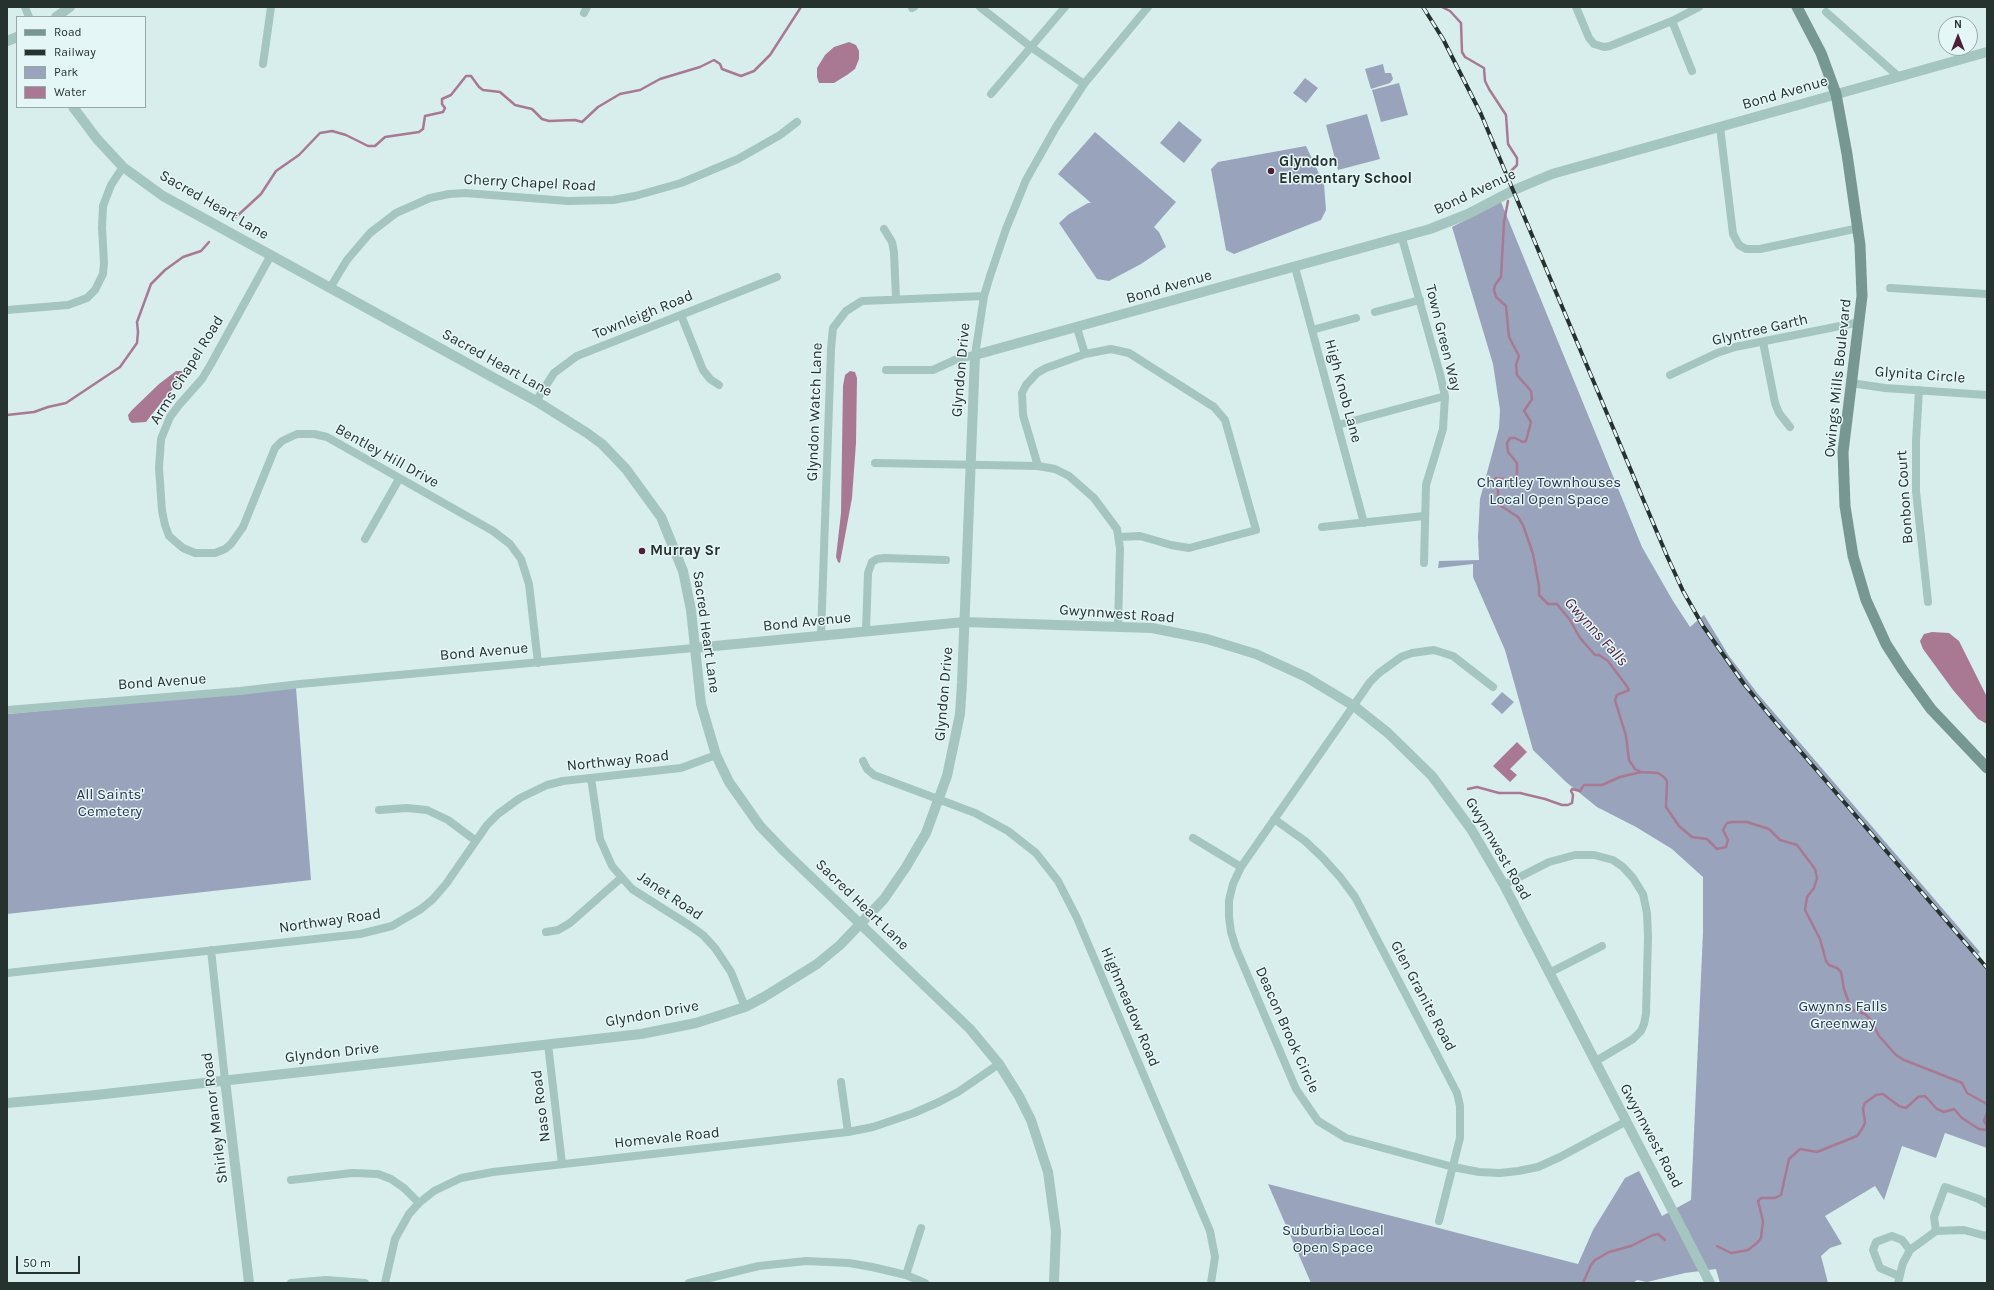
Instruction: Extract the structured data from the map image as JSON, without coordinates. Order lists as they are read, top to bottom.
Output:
{
  "streets": {
    "main road": ["Owings Mills Boulevard"],
    "street": [
      "Bond Avenue",
      "Cherry Chapel Road",
      "Sacred Heart Lane",
      "Townleigh Road",
      "Glyntree Garth",
      "Town Green Way",
      "Arms Chapel Road",
      "Glyndon Drive",
      "Glynita Circle",
      "High Knob Lane",
      "Glyndon Watch Lane",
      "Bentley Hill Drive",
      "Bonbon Court",
      "Gwynnwest Road",
      "Northway Road",
      "Janet Road",
      "Glen Granite Road",
      "Highmeadow Road",
      "Deacon Brook Circle",
      "Naso Road",
      "Shirley Manor Road",
      "Homevale Road"
    ]
  },
  "crossings": [
    ["Bond Avenue", "Sacred Heart Lane"],
    ["Bond Avenue", "Town Green Way"],
    ["Bond Avenue", "Glyndon Drive"],
    ["Bond Avenue", "Owings Mills Boulevard"],
    ["Bond Avenue", "High Knob Lane"],
    ["Bond Avenue", "Glyndon Watch Lane"],
    ["Bond Avenue", "Bentley Hill Drive"],
    ["Bond Avenue", "Gwynnwest Road"],
    ["Cherry Chapel Road", "Sacred Heart Lane"],
    ["Sacred Heart Lane", "Townleigh Road"],
    ["Sacred Heart Lane", "Arms Chapel Road"],
    ["Sacred Heart Lane", "Glyndon Drive"],
    ["Sacred Heart Lane", "Northway Road"],
    ["Sacred Heart Lane", "Homevale Road"],
    ["Glyntree Garth", "Owings Mills Boulevard"],
    ["Arms Chapel Road", "Bentley Hill Drive"],
    ["Glyndon Drive", "Glyndon Watch Lane"],
    ["Glyndon Drive", "Gwynnwest Road"],
    ["Glyndon Drive", "Janet Road"],
    ["Glyndon Drive", "Highmeadow Road"],
    ["Glyndon Drive", "Naso Road"],
    ["Glyndon Drive", "Shirley Manor Road"],
    ["Glynita Circle", "Owings Mills Boulevard"],
    ["Glynita Circle", "Bonbon Court"],
    ["Gwynnwest Road", "Deacon Brook Circle"],
    ["Northway Road", "Janet Road"],
    ["Northway Road", "Shirley Manor Road"],
    ["Glen Granite Road", "Deacon Brook Circle"],
    ["Naso Road", "Homevale Road"]
  ],
  "water": ["Gwynns Falls"],
  "parks": [
    "Chartley Townhouses Local Open Space",
    "All Saints' Cemetery",
    "Gwynns Falls Greenway",
    "Suburbia Local Open Space"
  ],
  "places": ["Glyndon Elementary School", "Murray Sr"],
  "legend": [
    "Road",
    "Railway",
    "Park",
    "Water"
  ],
  "scale_bar": "50 m",
  "north": "top"
}
